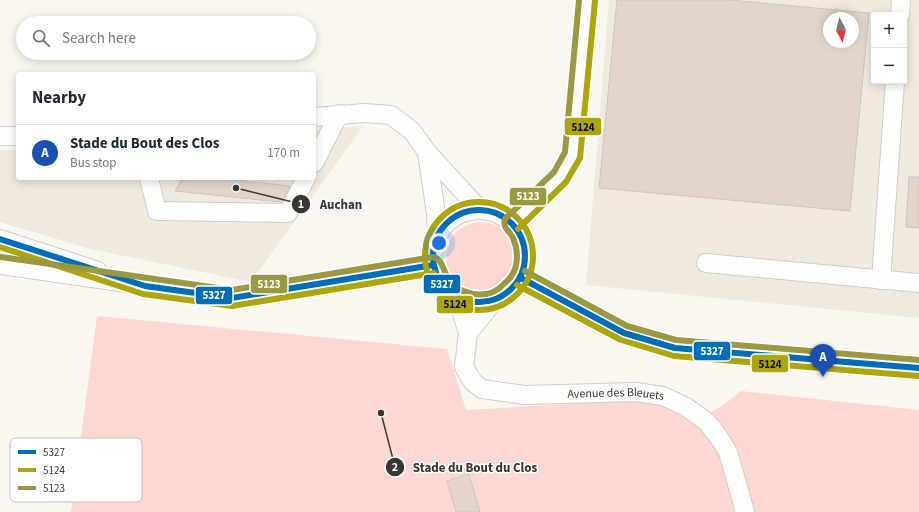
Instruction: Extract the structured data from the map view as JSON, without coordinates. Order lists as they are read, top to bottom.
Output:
{
  "streets": {
    "street": ["Avenue des Bleuets"]
  },
  "places": ["Auchan", "Stade du Bout du Clos"],
  "lines": ["transit line 5123", "transit line 5124", "transit line 5327"],
  "legend": ["5327", "5124", "5123"],
  "north": "bottom",
  "page": {
    "map_buttons": ["+", "−"],
    "search": "Search here",
    "heading": "Nearby",
    "list": [
      {
        "mark": "A",
        "name": "Stade du Bout des Clos",
        "note": "Bus stop",
        "value": "170 m"
      }
    ],
    "pins": "A"
  }
}
